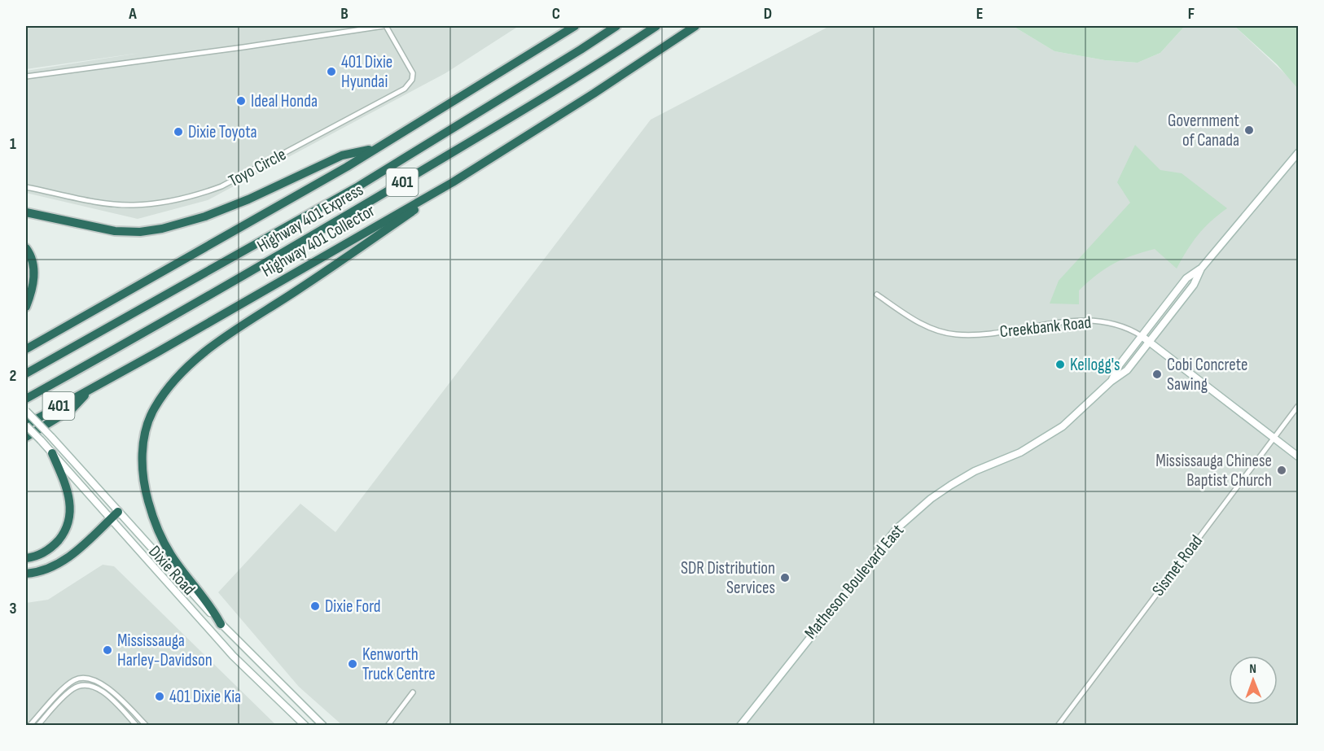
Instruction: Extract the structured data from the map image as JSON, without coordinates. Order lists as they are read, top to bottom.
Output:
{
  "streets": {
    "highway": ["401", "Highway 401 Express", "Highway 401 Collector"],
    "street": [
      "Toyo Circle",
      "Creekbank Road",
      "Sismet Road",
      "Dixie Road",
      "Matheson Boulevard East"
    ]
  },
  "crossings": [
    ["Highway 401 Collector", "Dixie Road"],
    ["Creekbank Road", "Sismet Road"],
    ["Creekbank Road", "Matheson Boulevard East"]
  ],
  "places": [
    "401 Dixie Hyundai",
    "Ideal Honda",
    "Government of Canada",
    "Dixie Toyota",
    "Kellogg's",
    "Cobi Concrete Sawing",
    "Mississauga Chinese Baptist Church",
    "SDR Distribution Services",
    "Dixie Ford",
    "Mississauga Harley-Davidson",
    "Kenworth Truck Centre",
    "401 Dixie Kia"
  ],
  "north": "top",
  "grid": {
    "columns": [
      "A",
      "B",
      "C",
      "D",
      "E",
      "F"
    ],
    "rows": ["1", "2", "3"]
  }
}
